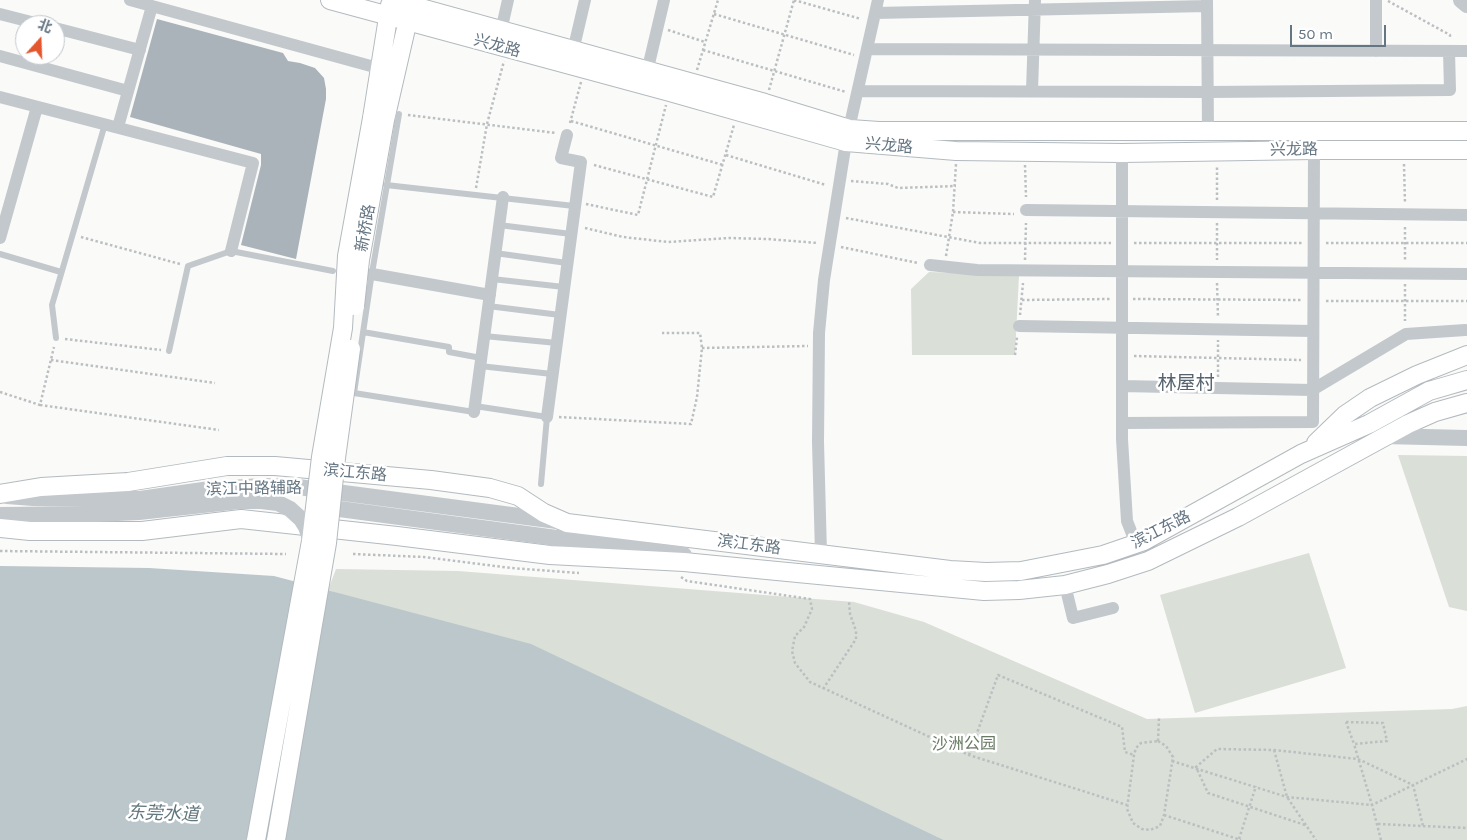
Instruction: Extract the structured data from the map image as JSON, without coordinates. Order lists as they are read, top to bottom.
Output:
{
  "streets": {
    "main road": ["兴龙路", "新桥路", "滨江东路"],
    "street": ["滨江中路辅路"]
  },
  "crossings": [
    ["兴龙路", "新桥路"],
    ["新桥路", "滨江中路辅路"],
    ["滨江东路", "滨江中路辅路"]
  ],
  "districts": ["林屋村"],
  "water": ["东莞水道"],
  "parks": ["沙洲公园"],
  "scale_bar": "50 m",
  "north": "top"
}
